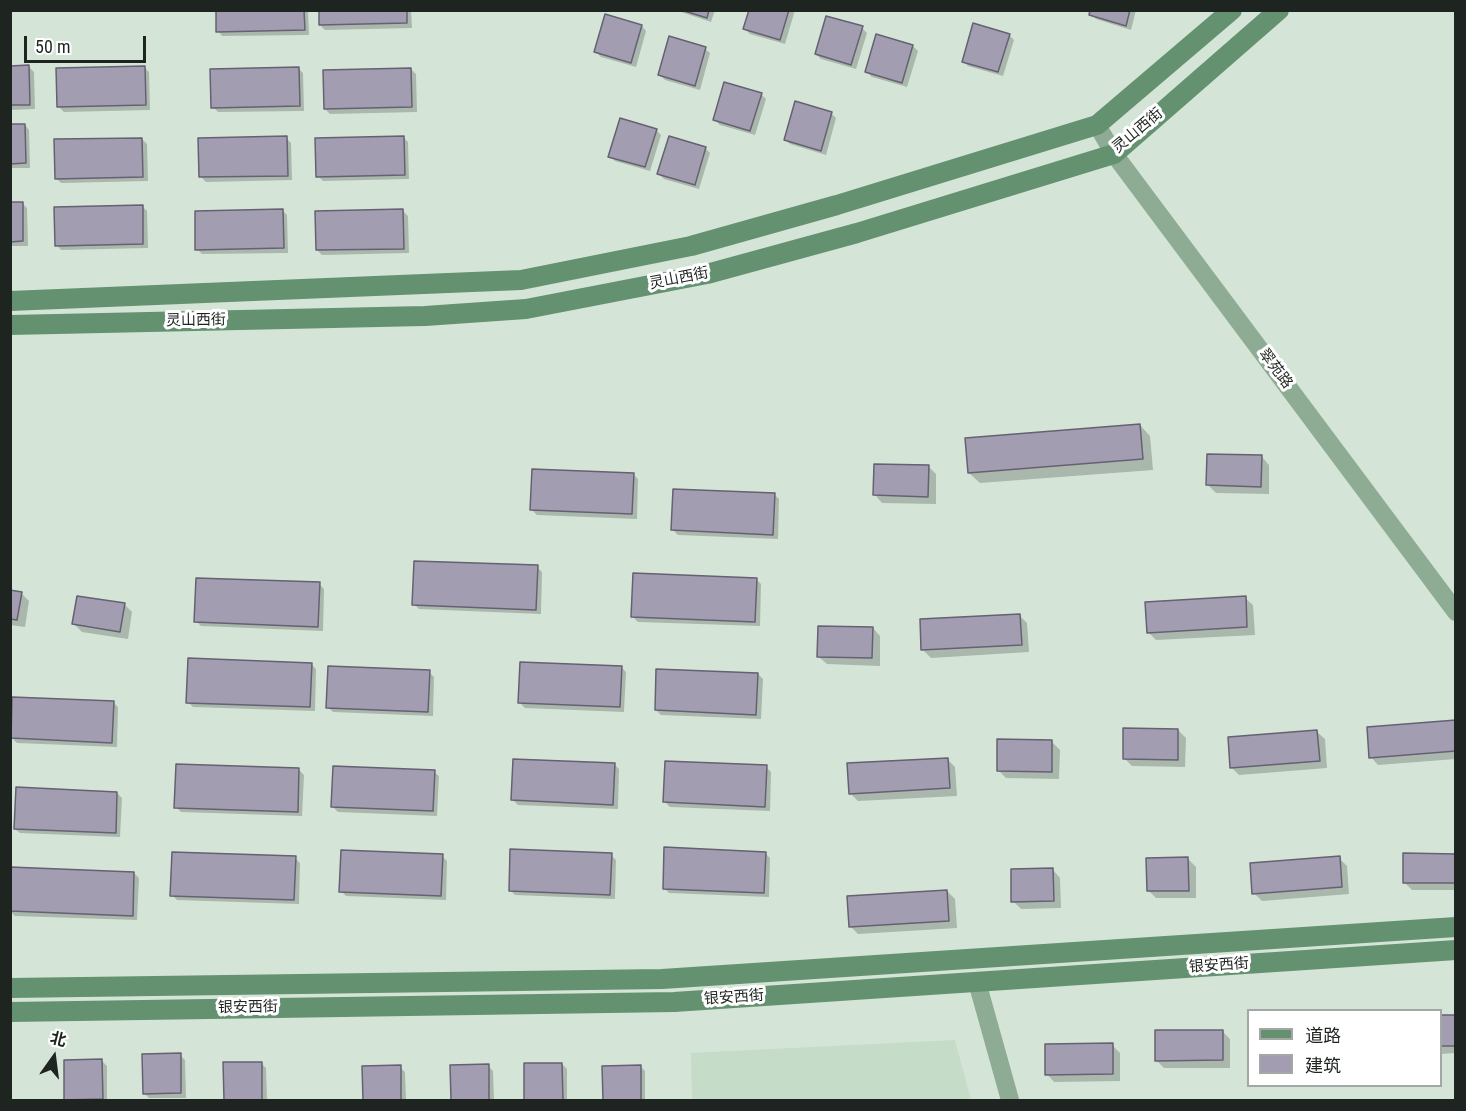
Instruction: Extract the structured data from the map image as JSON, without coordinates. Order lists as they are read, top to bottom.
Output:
{
  "streets": {
    "main road": ["灵山西街", "银安西街"],
    "street": ["翠苑路"]
  },
  "crossings": [
    ["灵山西街", "翠苑路"]
  ],
  "legend": ["道路", "建筑"],
  "scale_bar": "50 m",
  "north": "top"
}
